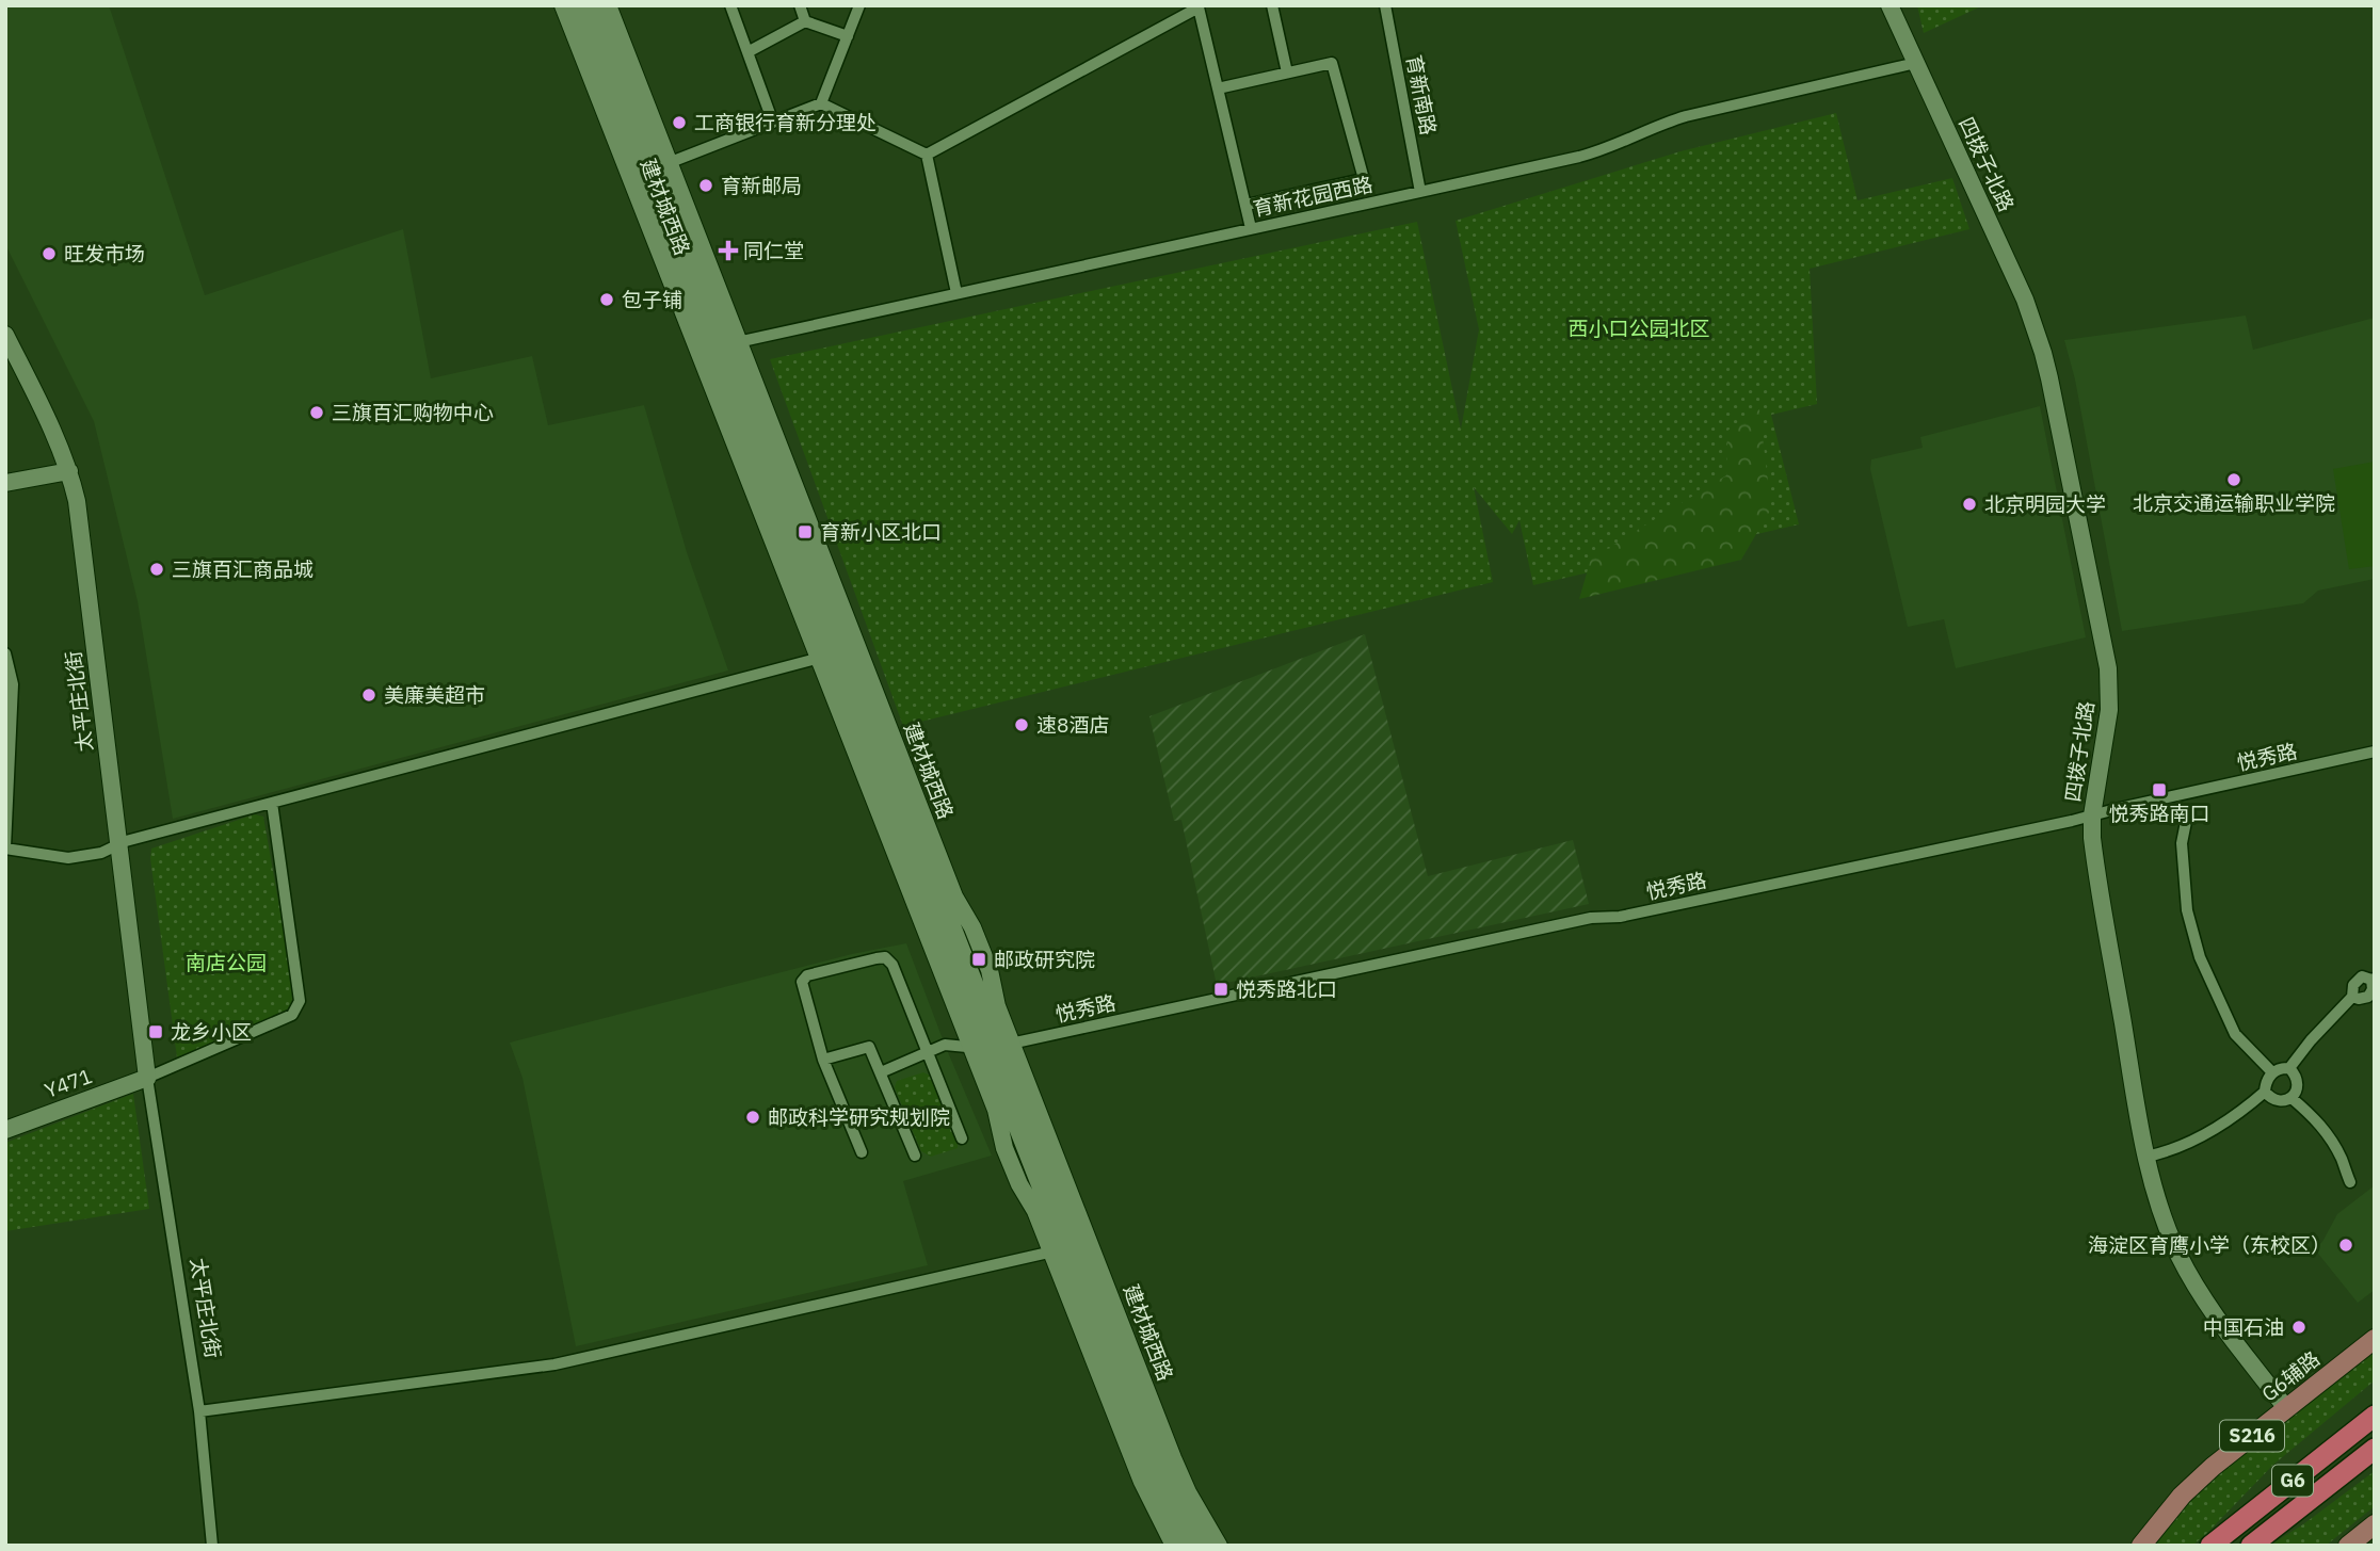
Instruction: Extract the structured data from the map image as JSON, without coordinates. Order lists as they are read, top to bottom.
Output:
{
  "streets": {
    "highway": ["G6"],
    "main road": ["G6辅路", "S216"],
    "street": [
      "育新南路",
      "四拨子北路",
      "育新花园西路",
      "建材城西路",
      "太平庄北街",
      "悦秀路",
      "Y471"
    ]
  },
  "crossings": [
    ["育新南路", "育新花园西路"],
    ["四拨子北路", "育新花园西路"],
    ["四拨子北路", "悦秀路"],
    ["四拨子北路", "G6辅路"],
    ["育新花园西路", "建材城西路"],
    ["建材城西路", "悦秀路"],
    ["太平庄北街", "Y471"]
  ],
  "parks": ["西小口公园北区", "南店公园"],
  "places": {
    "other": [
      "工商银行育新分理处",
      "育新邮局",
      "旺发市场",
      "包子铺",
      "三旗百汇购物中心",
      "北京交通运输职业学院",
      "北京明园大学",
      "三旗百汇商品城",
      "美廉美超市",
      "速8酒店",
      "邮政科学研究规划院",
      "海淀区育鹰小学（东校区）",
      "中国石油"
    ],
    "health": ["同仁堂"],
    "transit": [
      "育新小区北口",
      "悦秀路南口",
      "邮政研究院",
      "悦秀路北口",
      "龙乡小区"
    ]
  }
}
